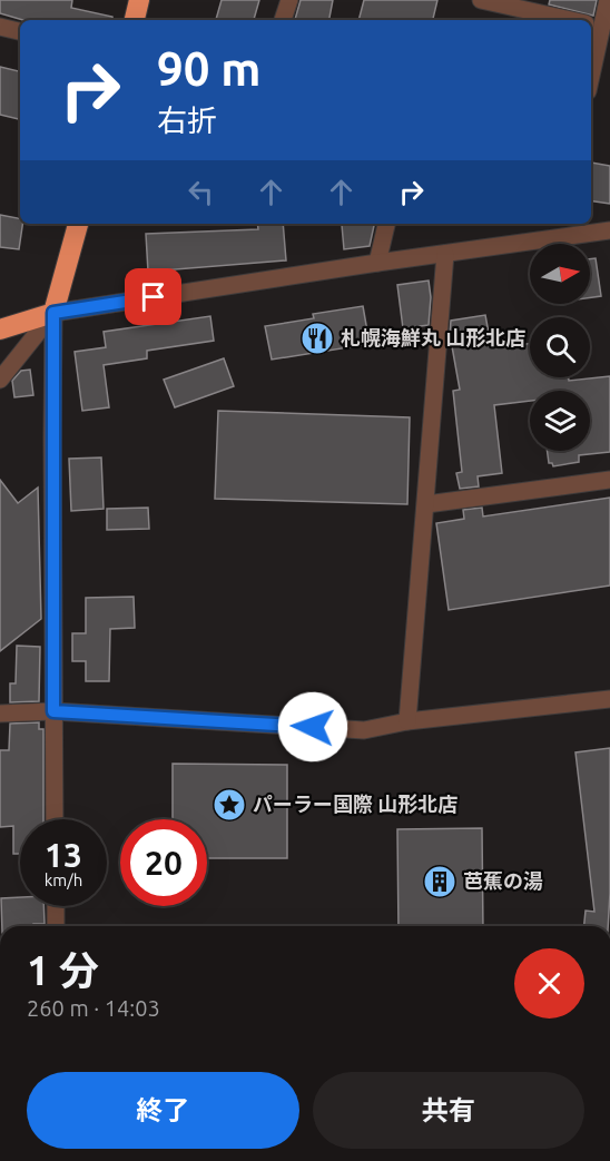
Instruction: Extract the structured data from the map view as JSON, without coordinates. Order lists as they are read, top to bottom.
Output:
{
  "places": {
    "restaurant": ["札幌海鮮丸 山形北店"],
    "place": ["パーラー国際 山形北店"],
    "building": ["芭蕉の湯"]
  },
  "north": "right",
  "page": {
    "turn": ["90 m", "右折"],
    "speed": "13 km/h",
    "limit": "20",
    "heading": ["1 分", "260 m · 14:03"],
    "buttons": ["終了", "共有"]
  }
}
